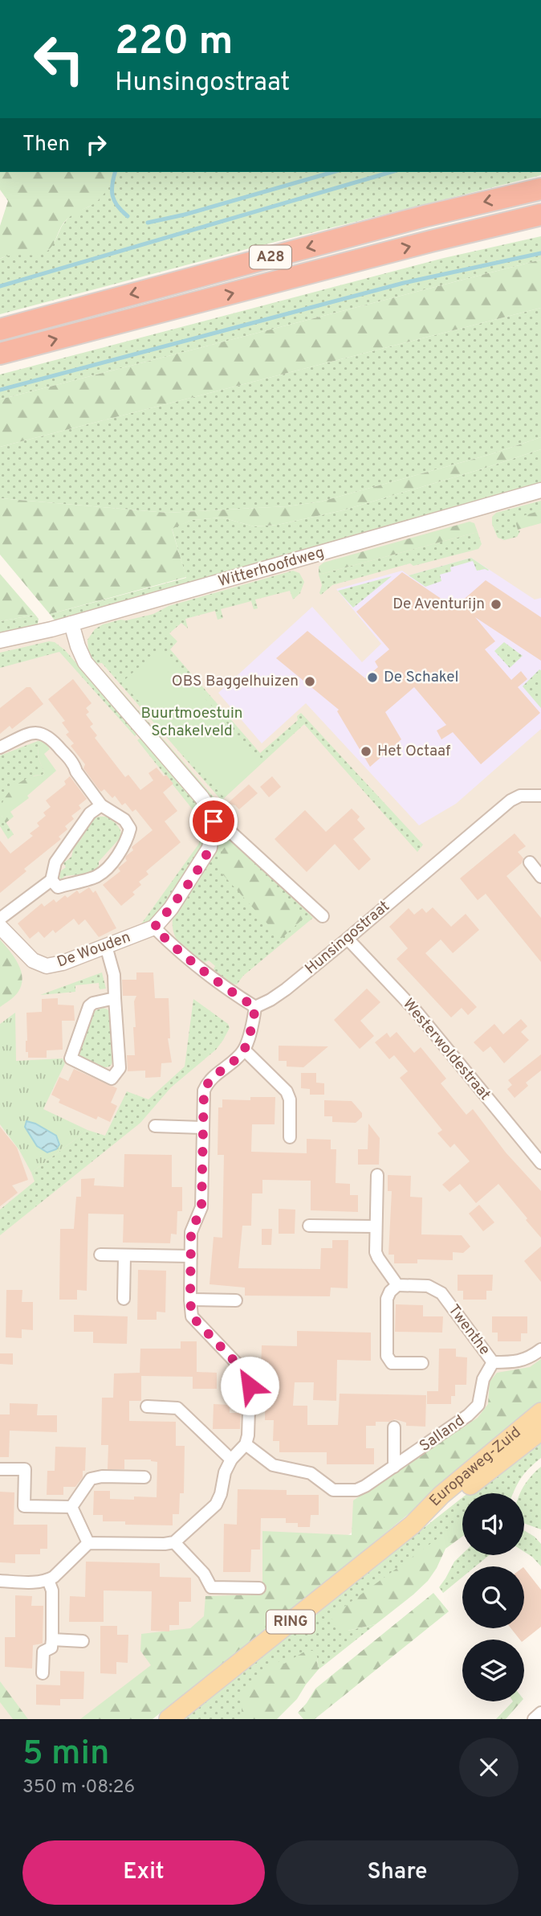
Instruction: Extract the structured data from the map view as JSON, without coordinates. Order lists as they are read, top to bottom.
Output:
{
  "streets": {
    "highway": ["A28"],
    "main road": ["Europaweg-Zuid", "RING"],
    "street": [
      "Witterhoofdweg",
      "Hunsingostraat",
      "De Wouden",
      "Westerwoldestraat",
      "Twenthe",
      "Salland"
    ]
  },
  "crossings": [
    ["Hunsingostraat", "Westerwoldestraat"],
    ["Twenthe", "Salland"]
  ],
  "parks": ["Buurtmoestuin Schakelveld"],
  "places": [
    "De Aventurijn",
    "De Schakel",
    "OBS Baggelhuizen",
    "Het Octaaf"
  ],
  "page": {
    "turn": ["220 m", "Hunsingostraat"],
    "then": "Then",
    "heading": ["5 min", "350 m · 08:26"],
    "buttons": ["Exit", "Share"]
  }
}
